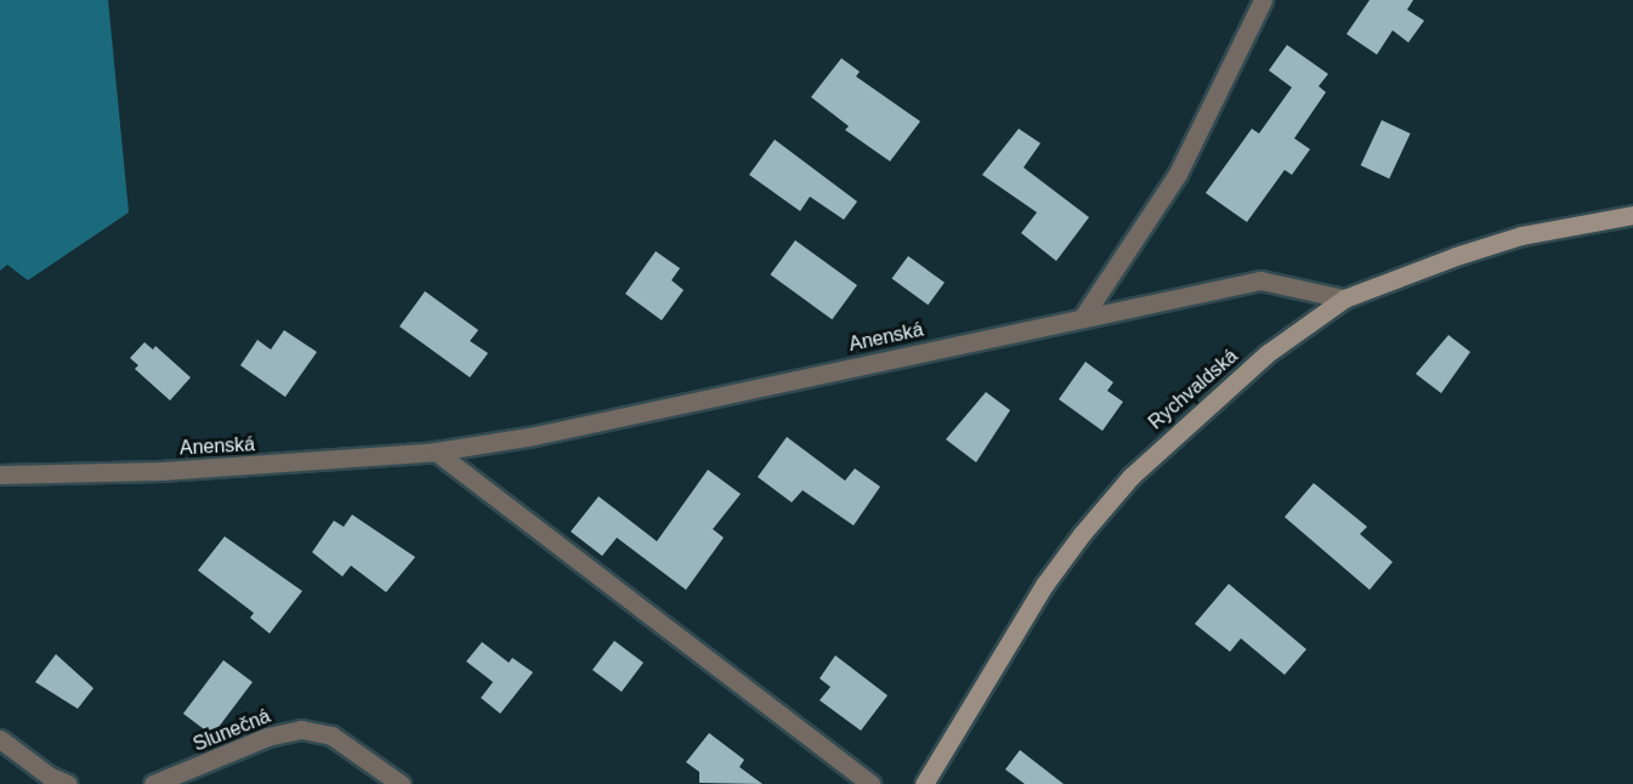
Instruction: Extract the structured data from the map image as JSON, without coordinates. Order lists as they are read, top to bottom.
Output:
{
  "streets": {
    "street": ["Anenská", "Rychvaldská", "Slunečná"]
  },
  "crossings": [
    ["Anenská", "Rychvaldská"]
  ]
}
